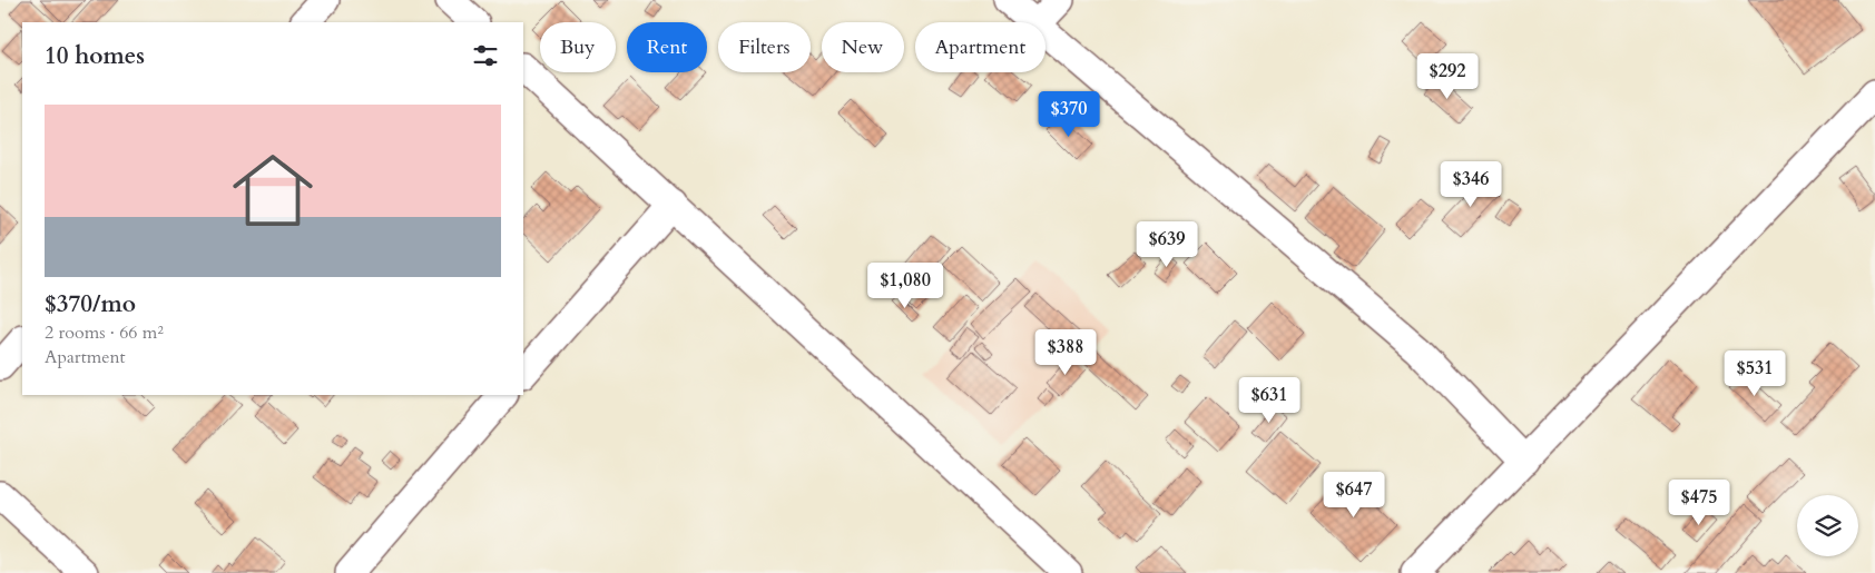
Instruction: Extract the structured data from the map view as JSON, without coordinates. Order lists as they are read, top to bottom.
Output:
{
  "page": {
    "chip": [
      "Buy",
      "Rent",
      "Filters",
      "New",
      "Apartment"
    ],
    "heading": "10 homes",
    "price": [
      "$292",
      "$370",
      "$346",
      "$639",
      "$1,080",
      "$388",
      "$531",
      "$631",
      "$647",
      "$475"
    ],
    "list": [
      {
        "name": "$370/mo",
        "note": "2 rooms · 66 m² · Apartment"
      }
    ]
  }
}
